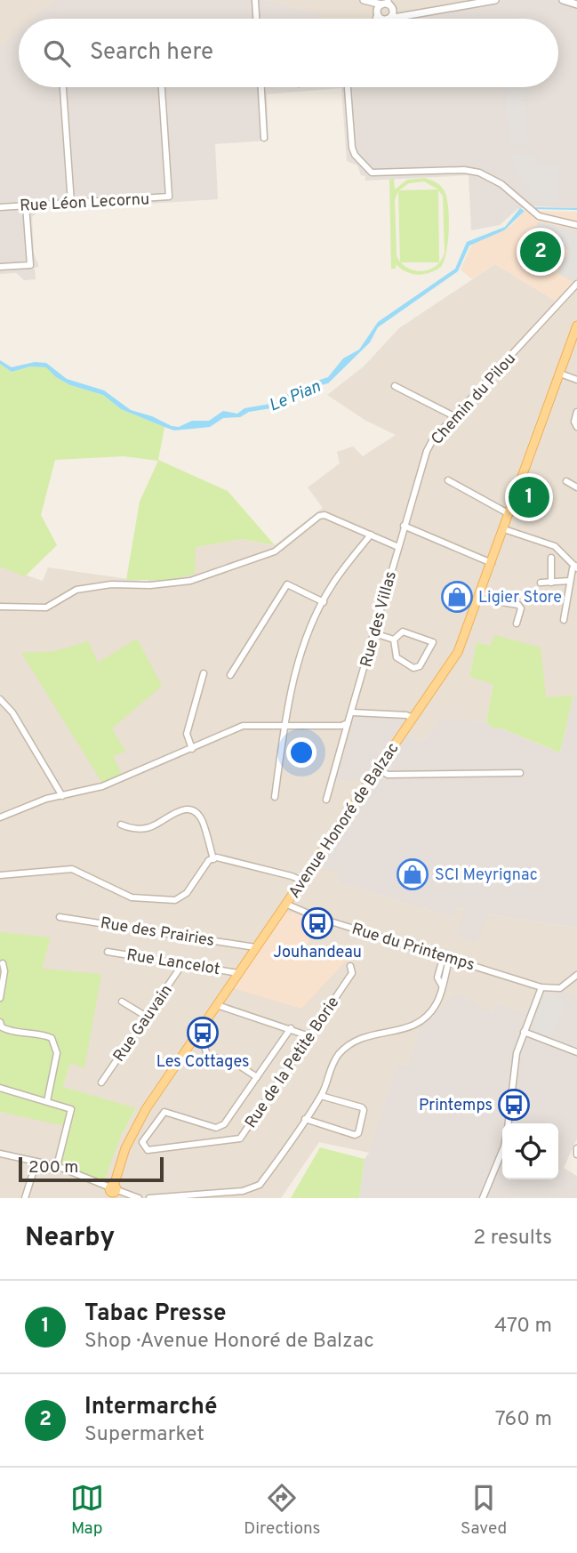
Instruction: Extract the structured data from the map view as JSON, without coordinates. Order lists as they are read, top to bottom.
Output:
{
  "streets": {
    "main road": ["Avenue Honoré de Balzac"],
    "street": [
      "Rue Léon Lecornu",
      "Chemin du Pilou",
      "Rue des Villas",
      "Rue des Prairies",
      "Rue du Printemps",
      "Rue Lancelot",
      "Rue Gauvain",
      "Rue de la Petite Borie"
    ]
  },
  "crossings": [
    ["Chemin du Pilou", "Rue des Villas"],
    ["Avenue Honoré de Balzac", "Rue des Prairies"],
    ["Avenue Honoré de Balzac", "Rue du Printemps"],
    ["Avenue Honoré de Balzac", "Rue Lancelot"],
    ["Rue Lancelot", "Rue Gauvain"]
  ],
  "water": ["Le Pian"],
  "places": {
    "shop": ["Ligier Store", "SCI Meyrignac"],
    "bus stop": ["Jouhandeau", "Les Cottages", "Printemps"]
  },
  "scale_bar": "200 m",
  "page": {
    "search": "Search here",
    "pins": ["2", "1"],
    "scale": "200 m",
    "heading": ["Nearby", "2 results"],
    "list": [
      {
        "mark": "1",
        "name": "Tabac Presse",
        "note": "Shop · Avenue Honoré de Balzac",
        "value": "470 m"
      },
      {
        "mark": "2",
        "name": "Intermarché",
        "note": "Supermarket",
        "value": "760 m"
      }
    ],
    "nav": ["Map", "Directions", "Saved"]
  }
}
